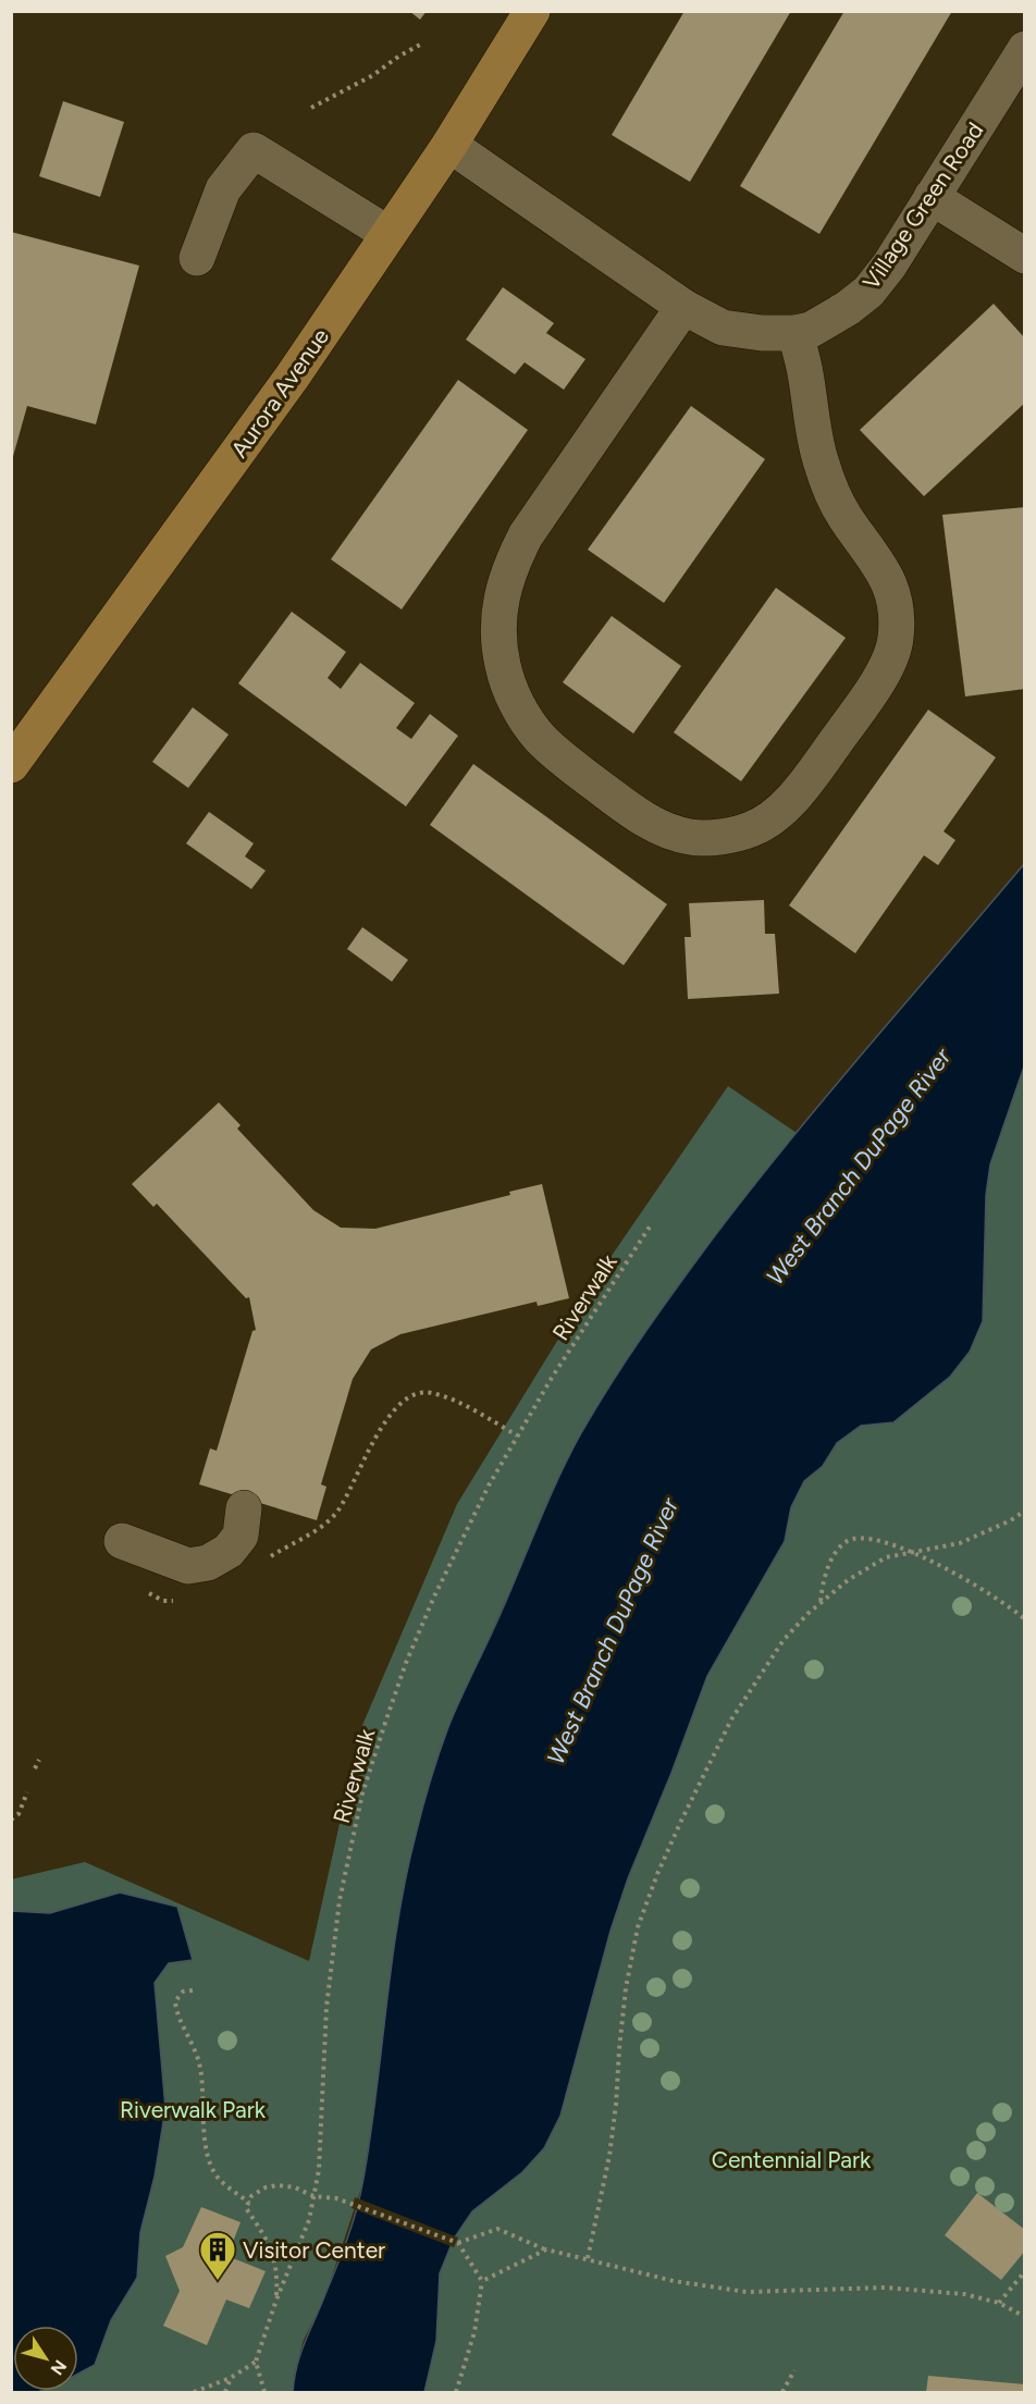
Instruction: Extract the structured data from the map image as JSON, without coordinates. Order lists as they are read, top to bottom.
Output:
{
  "streets": {
    "main road": ["Aurora Avenue"],
    "street": ["Village Green Road"],
    "path": ["Riverwalk"]
  },
  "crossings": [
    ["Village Green Road", "Aurora Avenue"]
  ],
  "water": ["West Branch DuPage River"],
  "parks": ["Riverwalk Park", "Centennial Park"],
  "places": {
    "building": ["Visitor Center"]
  },
  "north": "bottom right"
}
